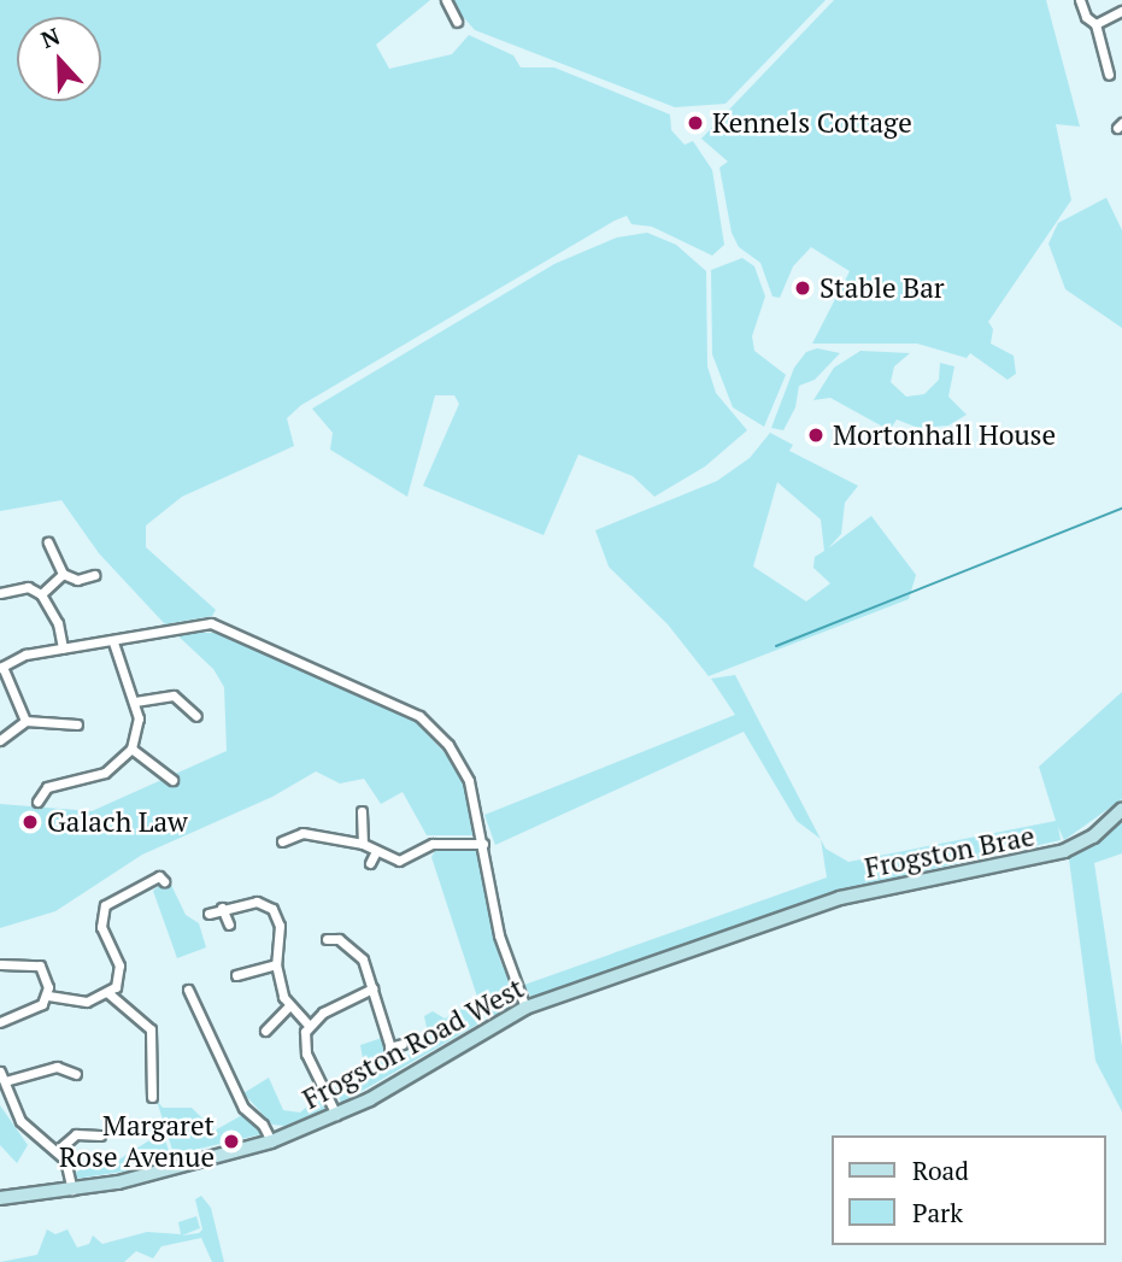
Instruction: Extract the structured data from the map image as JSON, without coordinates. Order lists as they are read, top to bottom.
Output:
{
  "streets": {
    "main road": ["Frogston Brae", "Frogston Road West"]
  },
  "crossings": [
    ["Frogston Brae", "Frogston Road West"]
  ],
  "places": [
    "Kennels Cottage",
    "Stable Bar",
    "Mortonhall House",
    "Galach Law",
    "Margaret Rose Avenue"
  ],
  "legend": ["Road", "Park"],
  "north": "top"
}
